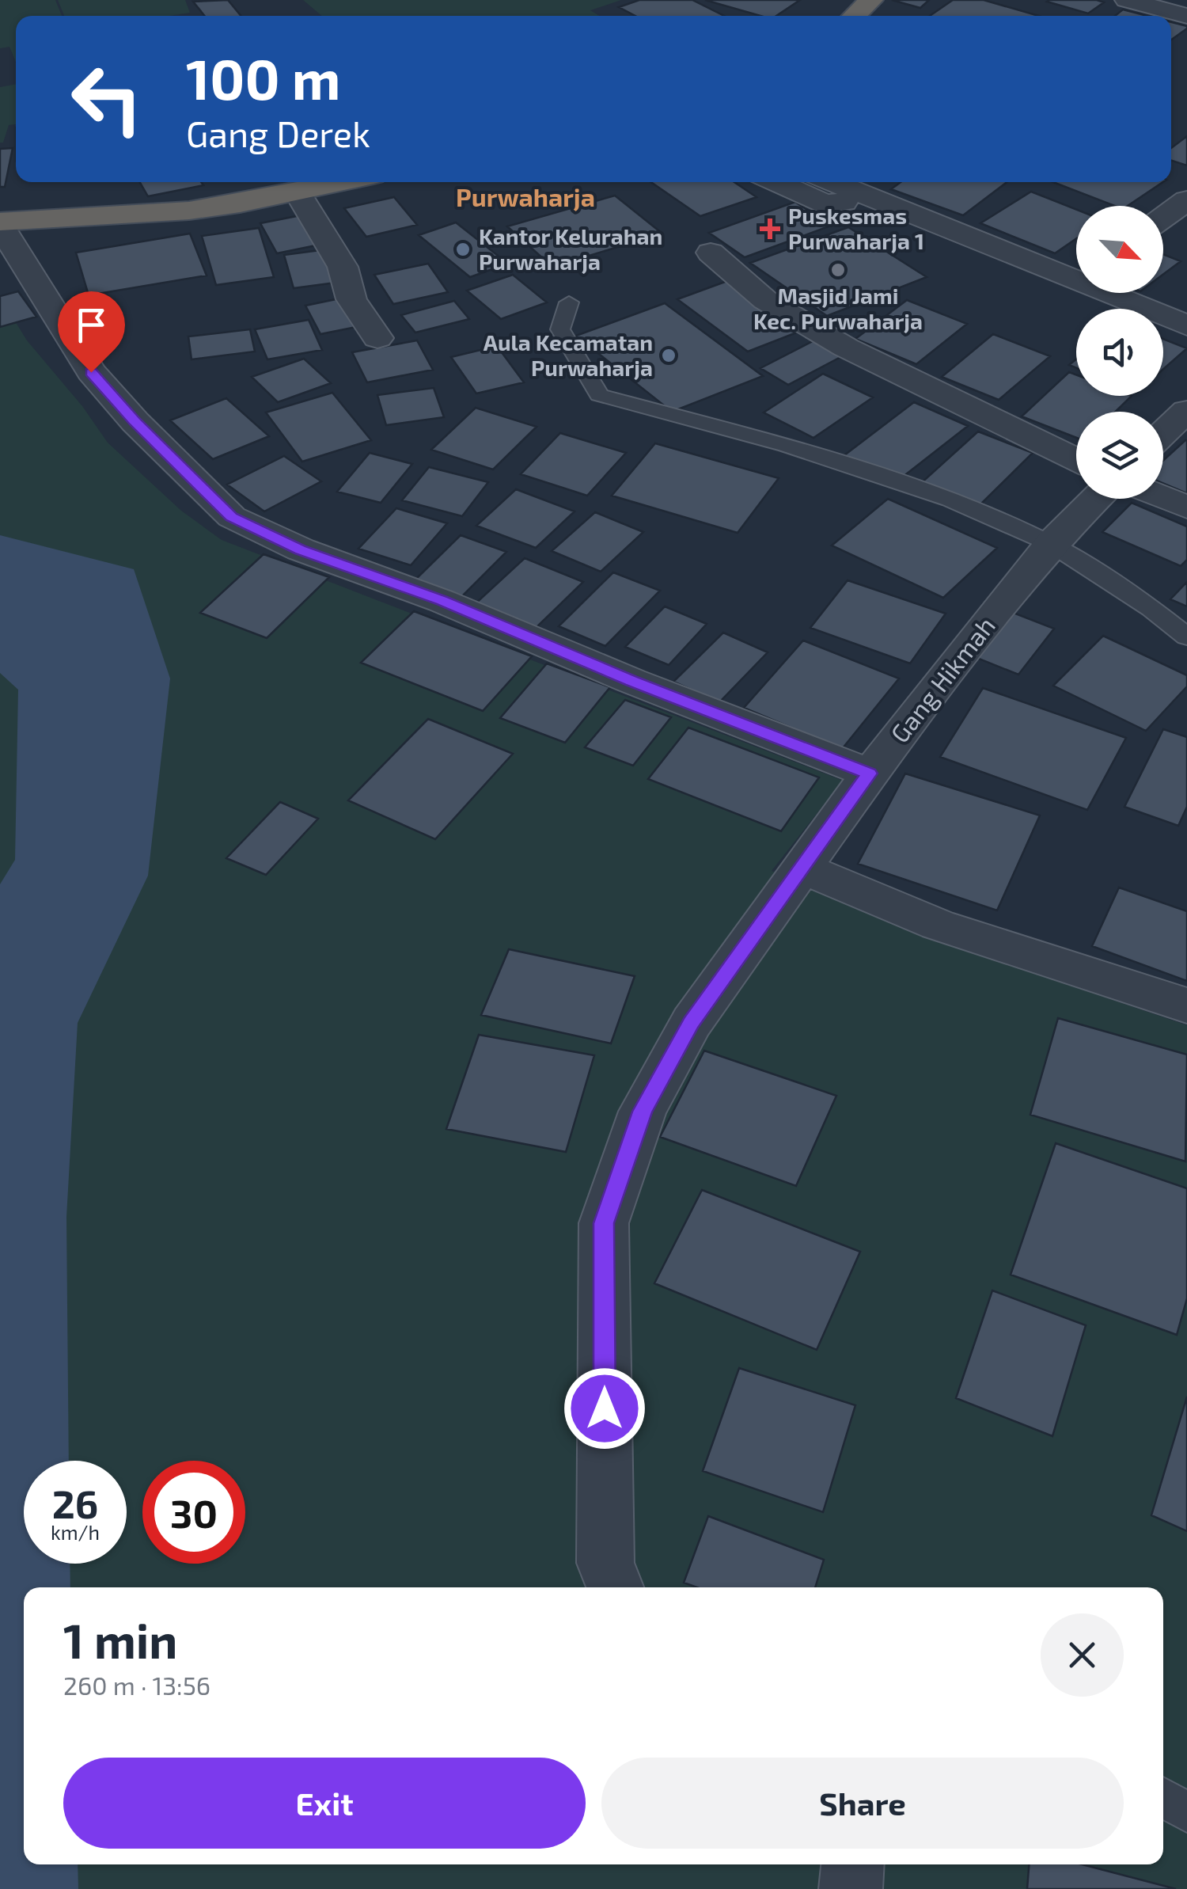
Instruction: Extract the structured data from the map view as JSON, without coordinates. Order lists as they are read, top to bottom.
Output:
{
  "streets": {
    "street": ["Gang Hikmah"]
  },
  "districts": ["Purwaharja"],
  "places": {
    "health": ["Puskesmas Purwaharja 1"],
    "other": ["Kantor Kelurahan Purwaharja", "Masjid Jami Kec. Purwaharja", "Aula Kecamatan Purwaharja"]
  },
  "north": "bottom right",
  "page": {
    "turn": ["100 m", "Gang Derek"],
    "speed": "26 km/h",
    "limit": "30",
    "heading": ["1 min", "260 m · 13:56"],
    "buttons": ["Exit", "Share"]
  }
}
